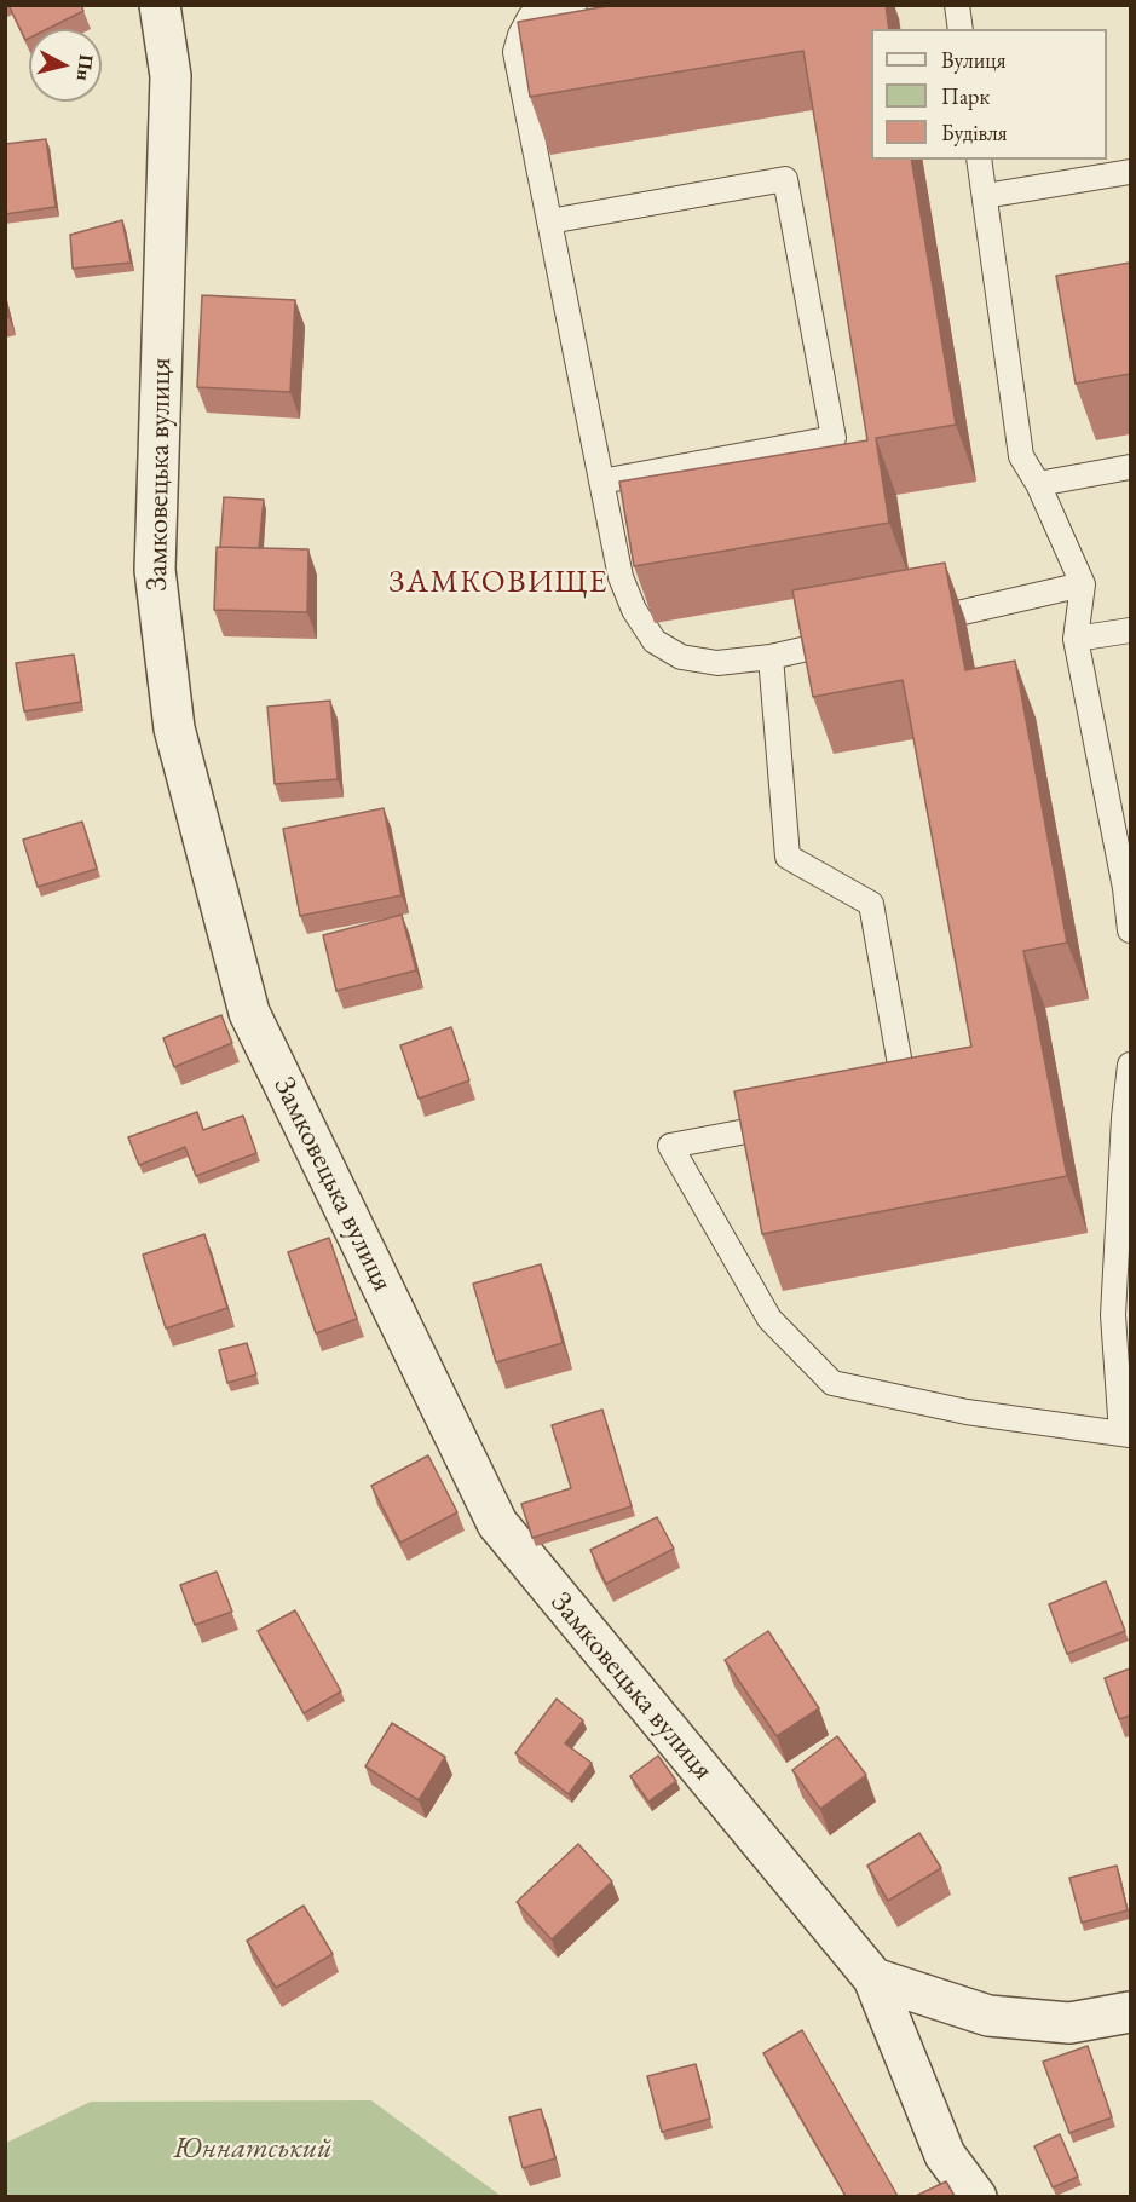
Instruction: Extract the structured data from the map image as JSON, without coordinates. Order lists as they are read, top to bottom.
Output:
{
  "streets": {
    "street": ["Замковецька вулиця"]
  },
  "districts": ["ЗАМКОВИЩЕ"],
  "parks": ["Юннатський"],
  "legend": ["Вулиця", "Парк", "Будівля"],
  "north": "right"
}
